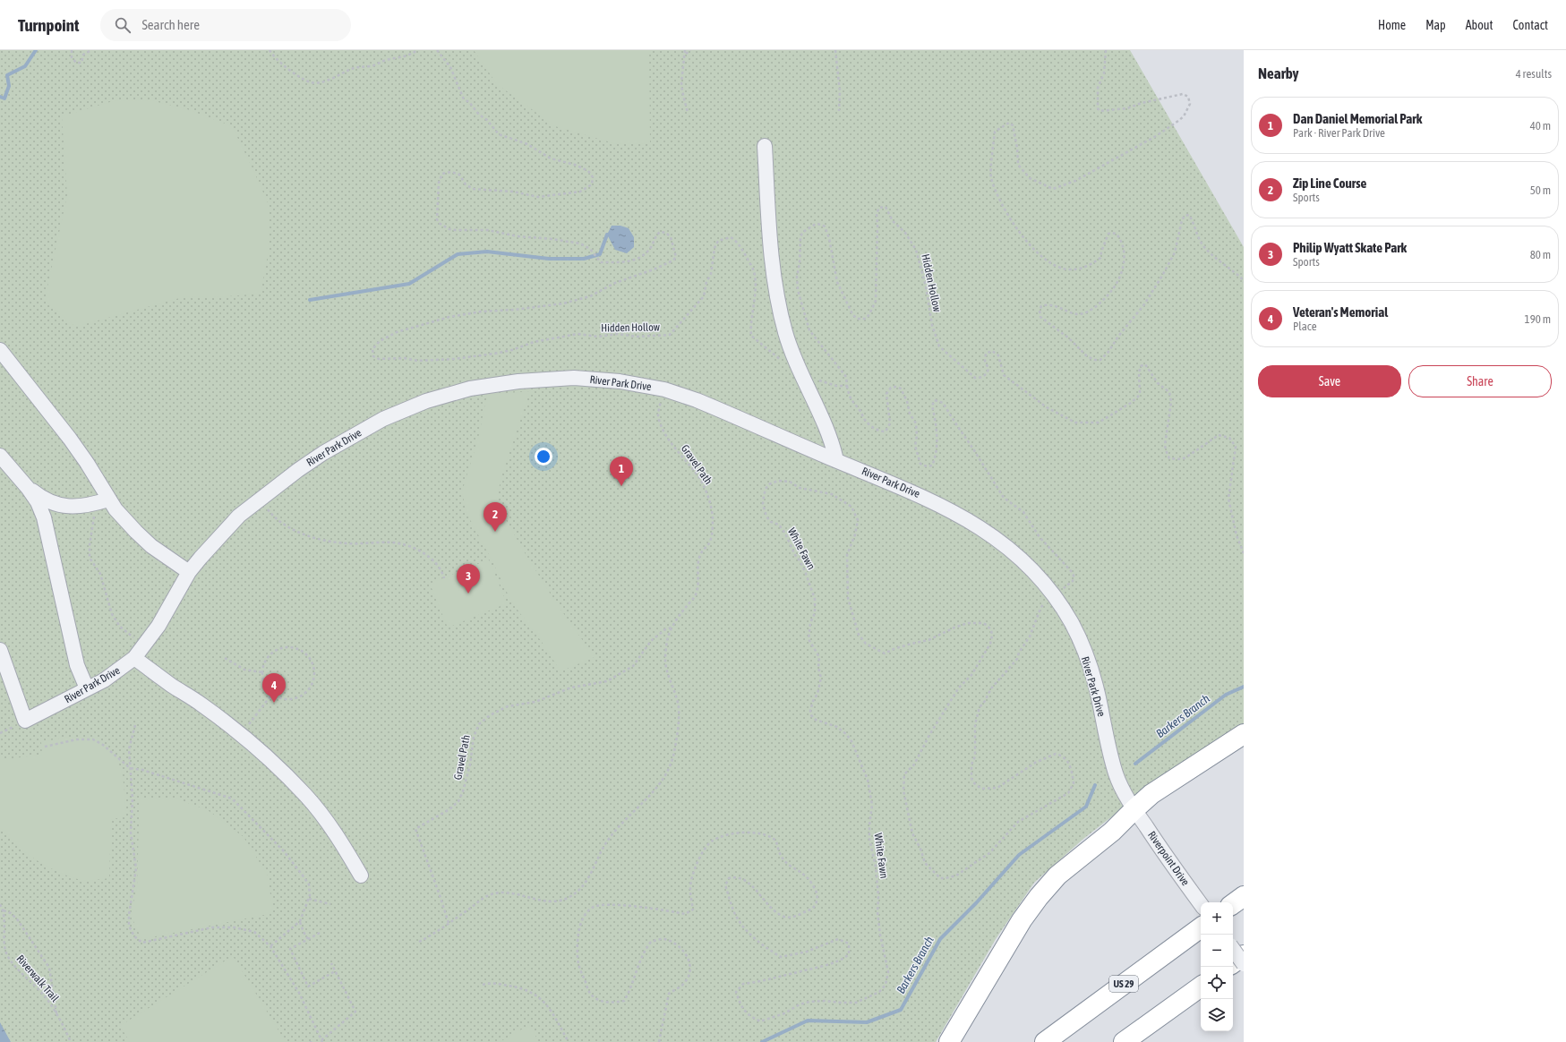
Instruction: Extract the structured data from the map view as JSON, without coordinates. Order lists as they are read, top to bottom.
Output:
{
  "streets": {
    "highway": ["US 29"],
    "street": ["River Park Drive", "Riverpoint Drive"],
    "path": [
      "Hidden Hollow",
      "Gravel Path",
      "White Fawn",
      "Riverwalk Trail"
    ]
  },
  "crossings": [
    ["Hidden Hollow", "White Fawn"],
    ["River Park Drive", "Gravel Path"],
    ["River Park Drive", "White Fawn"],
    ["River Park Drive", "Riverpoint Drive"]
  ],
  "water": ["Barkers Branch"],
  "page": {
    "header": "Turnpoint",
    "search": "Search here",
    "nav": [
      "Home",
      "Map",
      "About",
      "Contact"
    ],
    "heading": ["Nearby", "4 results"],
    "list": [
      {
        "mark": "1",
        "name": "Dan Daniel Memorial Park",
        "note": "Park · River Park Drive",
        "value": "40 m"
      },
      {
        "mark": "2",
        "name": "Zip Line Course",
        "note": "Sports",
        "value": "50 m"
      },
      {
        "mark": "3",
        "name": "Philip Wyatt Skate Park",
        "note": "Sports",
        "value": "80 m"
      },
      {
        "mark": "4",
        "name": "Veteran's Memorial",
        "note": "Place",
        "value": "190 m"
      }
    ],
    "buttons": ["Save", "Share"],
    "pins": [
      "1",
      "2",
      "3",
      "4"
    ],
    "map_buttons": ["+", "−"]
  }
}
